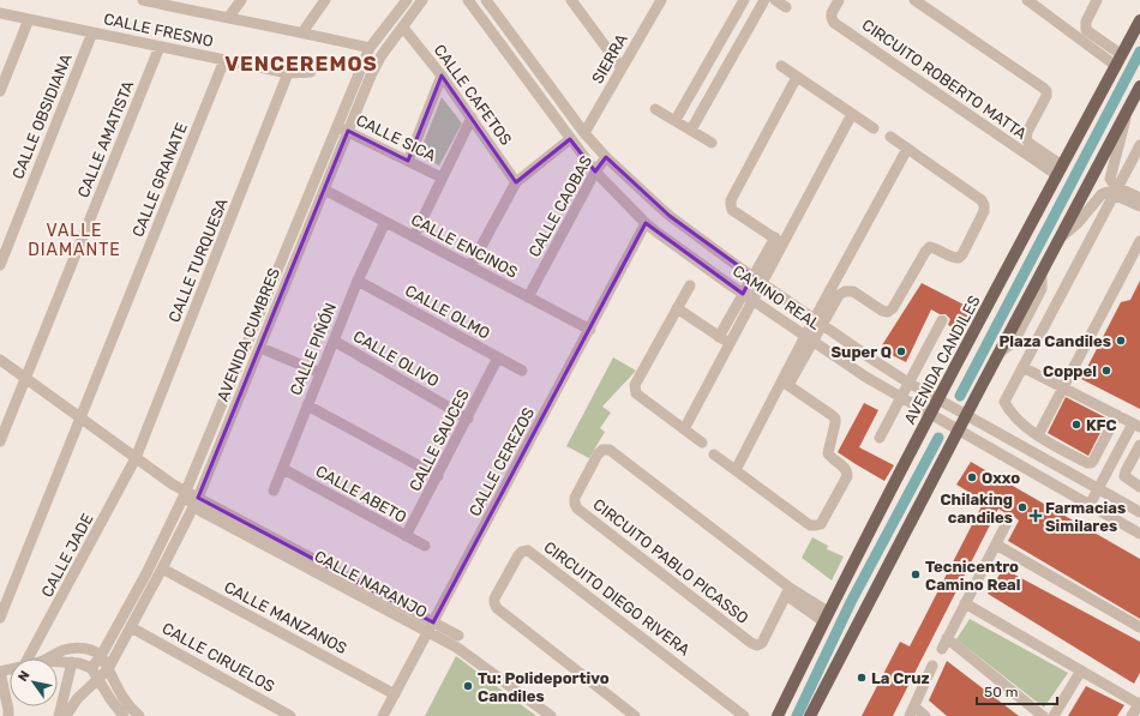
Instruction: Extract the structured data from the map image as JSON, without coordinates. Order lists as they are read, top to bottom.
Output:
{
  "streets": {
    "main road": ["AVENIDA CANDILES"],
    "street": [
      "CALLE FRESNO",
      "SIERRA",
      "CIRCUITO ROBERTO MATTA",
      "CALLE CAFETOS",
      "CALLE OBSIDIANA",
      "CALLE SICA",
      "CALLE AMATISTA",
      "CALLE GRANATE",
      "CALLE CAOBAS",
      "CALLE ENCINOS",
      "CALLE TURQUESA",
      "CAMINO REAL",
      "CALLE OLMO",
      "AVENIDA CUMBRES",
      "CALLE PIÑÓN",
      "CALLE OLIVO",
      "CALLE SAUCES",
      "CALLE CEREZOS",
      "CALLE ABETO",
      "CALLE JADE",
      "CIRCUITO PABLO PICASSO",
      "CALLE NARANJO",
      "CIRCUITO DIEGO RIVERA",
      "CALLE MANZANOS",
      "CALLE CIRUELOS"
    ]
  },
  "crossings": [
    ["CALLE FRESNO", "CALLE OBSIDIANA"],
    ["CALLE FRESNO", "CALLE AMATISTA"],
    ["CALLE FRESNO", "CALLE GRANATE"],
    ["CALLE FRESNO", "CALLE TURQUESA"],
    ["CALLE FRESNO", "AVENIDA CUMBRES"],
    ["SIERRA", "CAMINO REAL"],
    ["CIRCUITO ROBERTO MATTA", "AVENIDA CANDILES"],
    ["CALLE CAFETOS", "AVENIDA CUMBRES"],
    ["CALLE SICA", "AVENIDA CUMBRES"],
    ["CALLE AMATISTA", "CALLE NARANJO"],
    ["CALLE GRANATE", "CALLE NARANJO"],
    ["CALLE CAOBAS", "CALLE ENCINOS"],
    ["CALLE CAOBAS", "CAMINO REAL"],
    ["CALLE ENCINOS", "AVENIDA CUMBRES"],
    ["CALLE ENCINOS", "CALLE PIÑÓN"],
    ["CALLE ENCINOS", "CALLE CEREZOS"],
    ["CALLE TURQUESA", "CALLE JADE"],
    ["CALLE TURQUESA", "CALLE NARANJO"],
    ["CAMINO REAL", "AVENIDA CANDILES"],
    ["CAMINO REAL", "CALLE CEREZOS"],
    ["CALLE OLMO", "CALLE PIÑÓN"],
    ["CALLE OLMO", "CALLE SAUCES"],
    ["AVENIDA CUMBRES", "CALLE NARANJO"],
    ["AVENIDA CUMBRES", "CALLE MANZANOS"],
    ["AVENIDA CUMBRES", "CALLE CIRUELOS"],
    ["CALLE PIÑÓN", "CALLE OLIVO"],
    ["CALLE PIÑÓN", "CALLE ABETO"],
    ["CALLE OLIVO", "CALLE SAUCES"],
    ["AVENIDA CANDILES", "CIRCUITO PABLO PICASSO"],
    ["CALLE SAUCES", "CALLE ABETO"],
    ["CALLE CEREZOS", "CALLE NARANJO"],
    ["CALLE CEREZOS", "CALLE MANZANOS"],
    ["CALLE JADE", "CALLE NARANJO"]
  ],
  "districts": ["VENCEREMOS", "VALLE DIAMANTE"],
  "places": {
    "other": [
      "Plaza Candiles",
      "Super Q",
      "Coppel",
      "KFC",
      "Oxxo",
      "Chilaking candiles",
      "Tecnicentro Camino Real",
      "La Cruz",
      "Tu: Polideportivo Candiles"
    ],
    "health": ["Farmacias Similares"]
  },
  "scale_bar": "50 m",
  "north": "top left"
}
